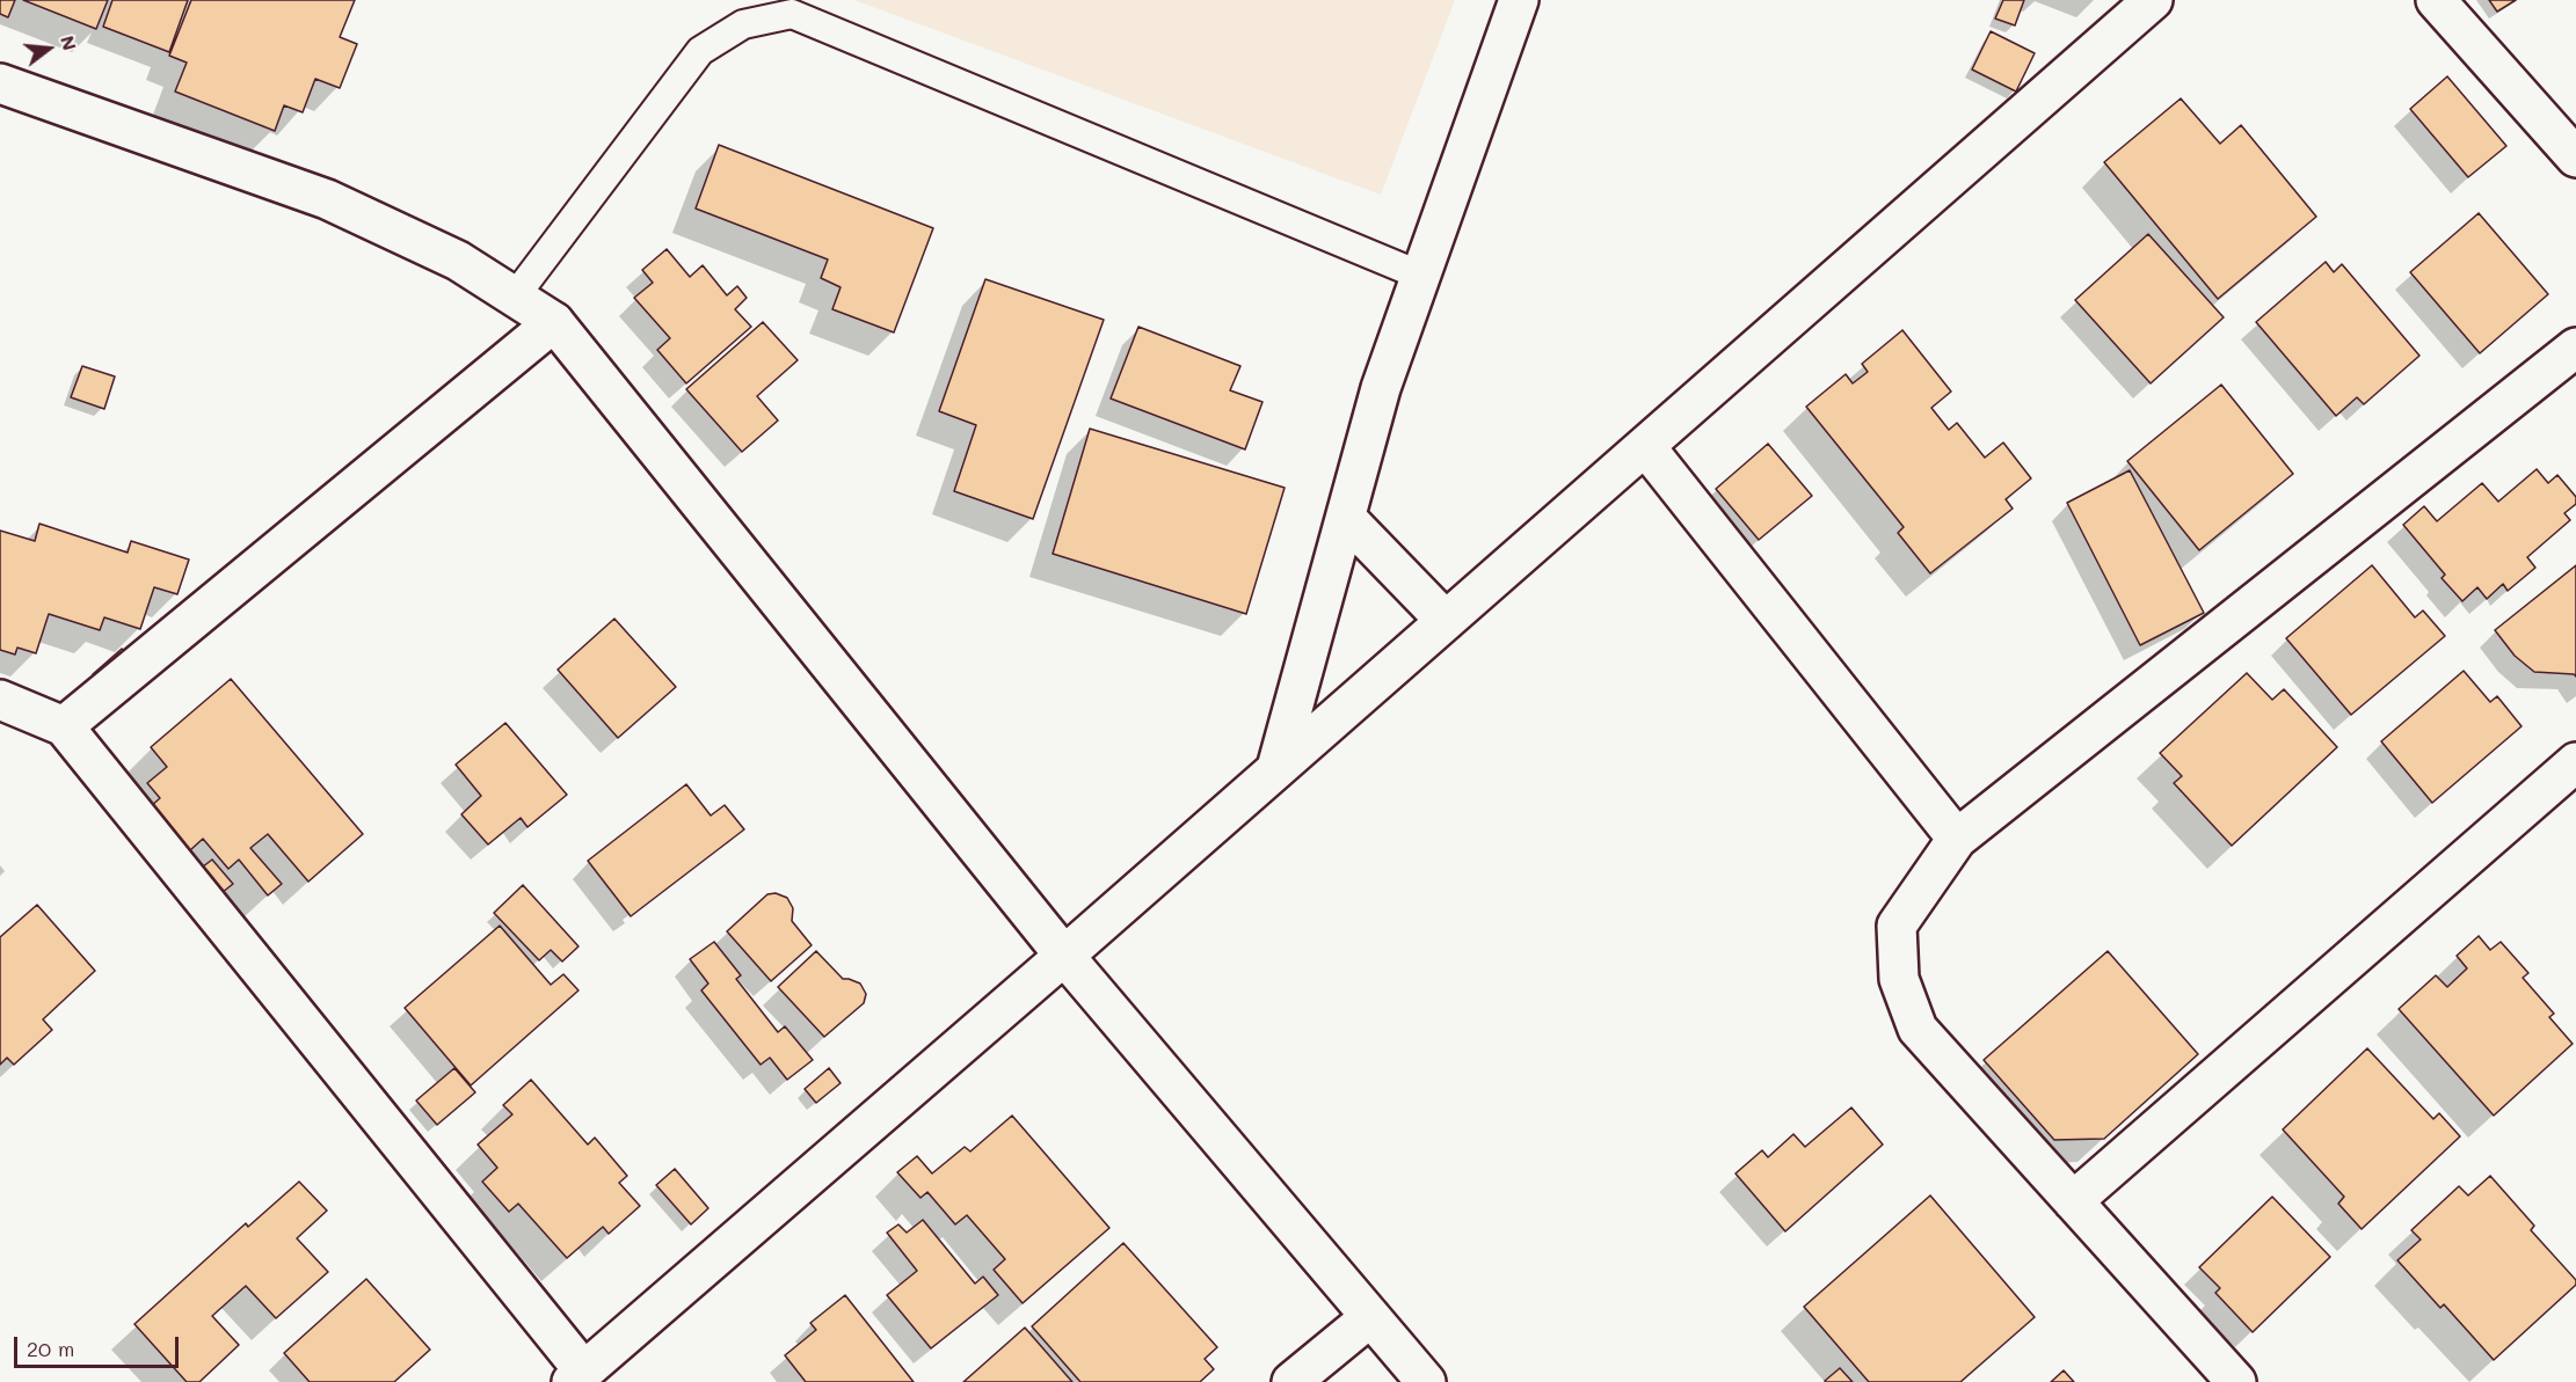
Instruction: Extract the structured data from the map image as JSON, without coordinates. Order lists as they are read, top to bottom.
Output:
{
  "scale_bar": "20 m",
  "north": "right"
}
